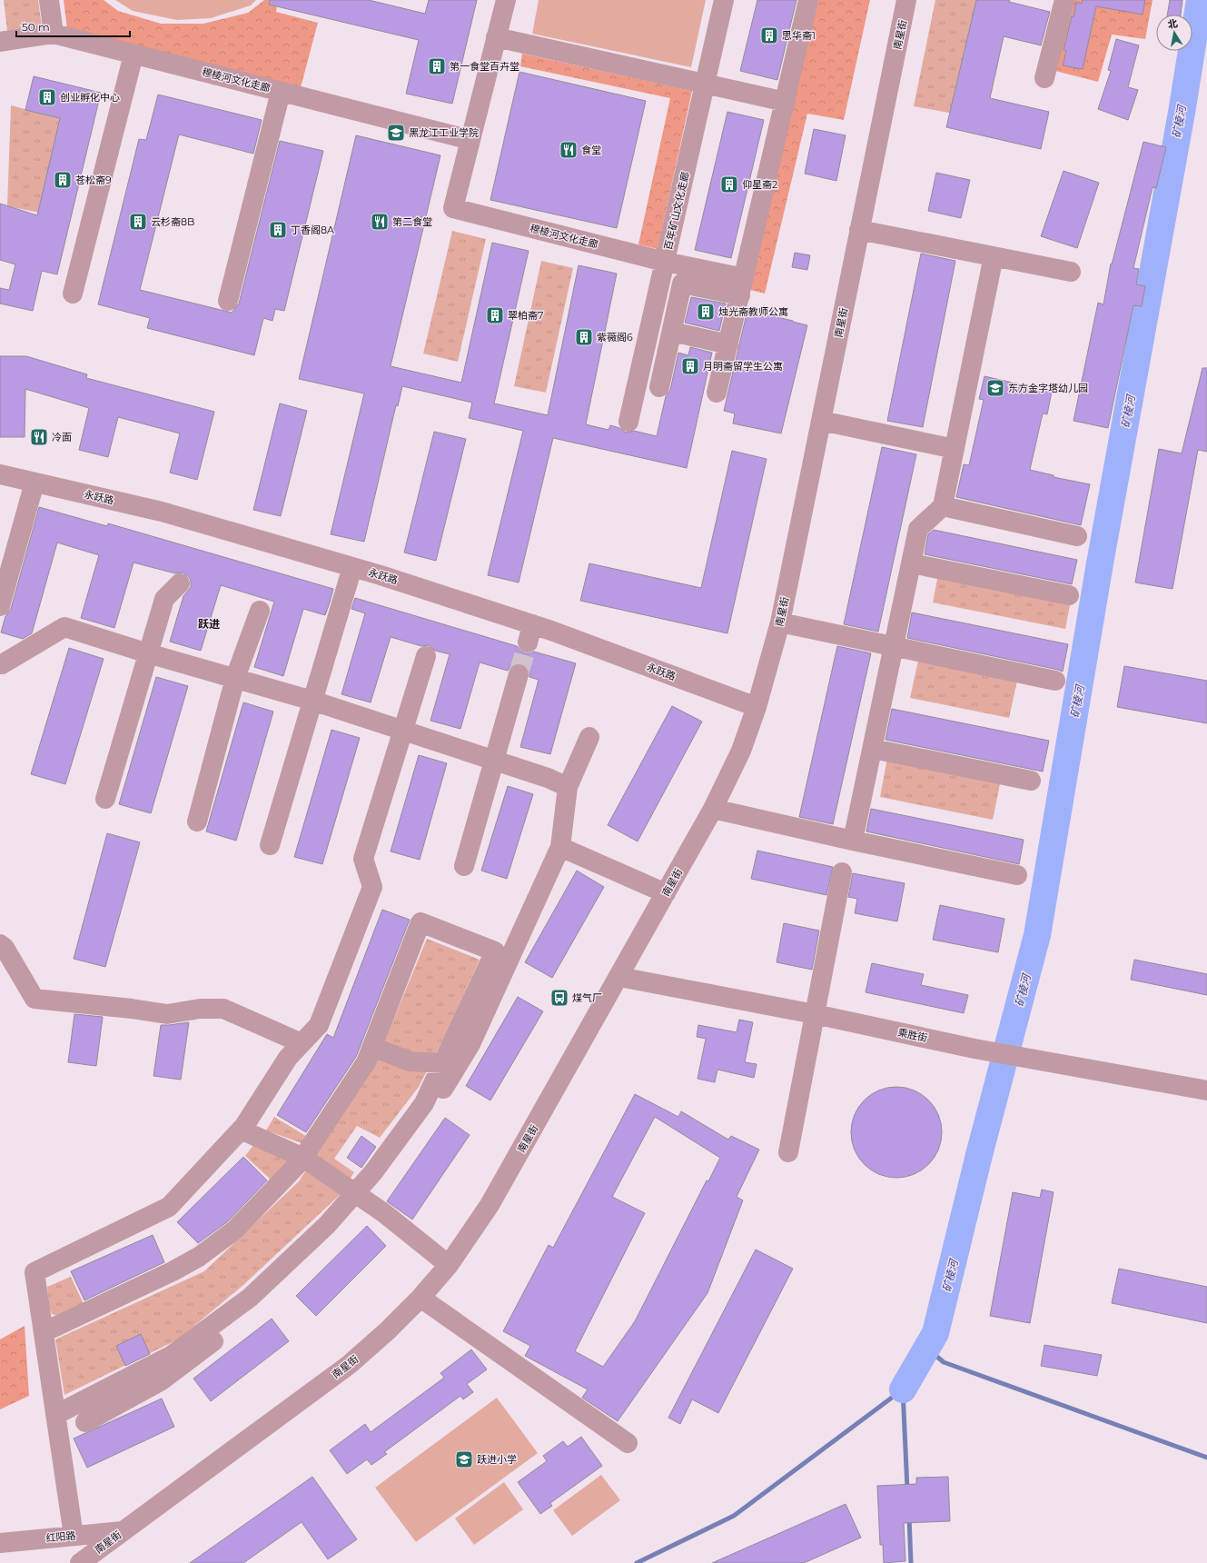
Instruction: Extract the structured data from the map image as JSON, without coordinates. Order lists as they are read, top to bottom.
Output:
{
  "streets": {
    "street": [
      "南星街",
      "穆棱河文化走廊",
      "百年矿山文化走廊",
      "永跃路",
      "乘胜街",
      "红阳路"
    ]
  },
  "crossings": [
    ["南星街", "永跃路"],
    ["南星街", "乘胜街"],
    ["南星街", "红阳路"],
    ["穆棱河文化走廊", "百年矿山文化走廊"]
  ],
  "districts": ["跃进"],
  "water": ["矿棱河"],
  "places": {
    "building": [
      "思华斋1",
      "第一食堂百卉堂",
      "创业孵化中心",
      "苍松斋9",
      "仰星斋2",
      "云杉斋8B",
      "丁香阁8A",
      "烛光斋教师公寓",
      "翠柏斋7",
      "紫薇阁6",
      "月明斋留学生公寓"
    ],
    "school or university": ["黑龙江工业学院", "东方金字塔幼儿园", "跃进小学"],
    "restaurant": ["食堂", "第二食堂", "冷面"],
    "bus stop": ["煤气厂"]
  },
  "scale_bar": "50 m",
  "north": "top"
}
